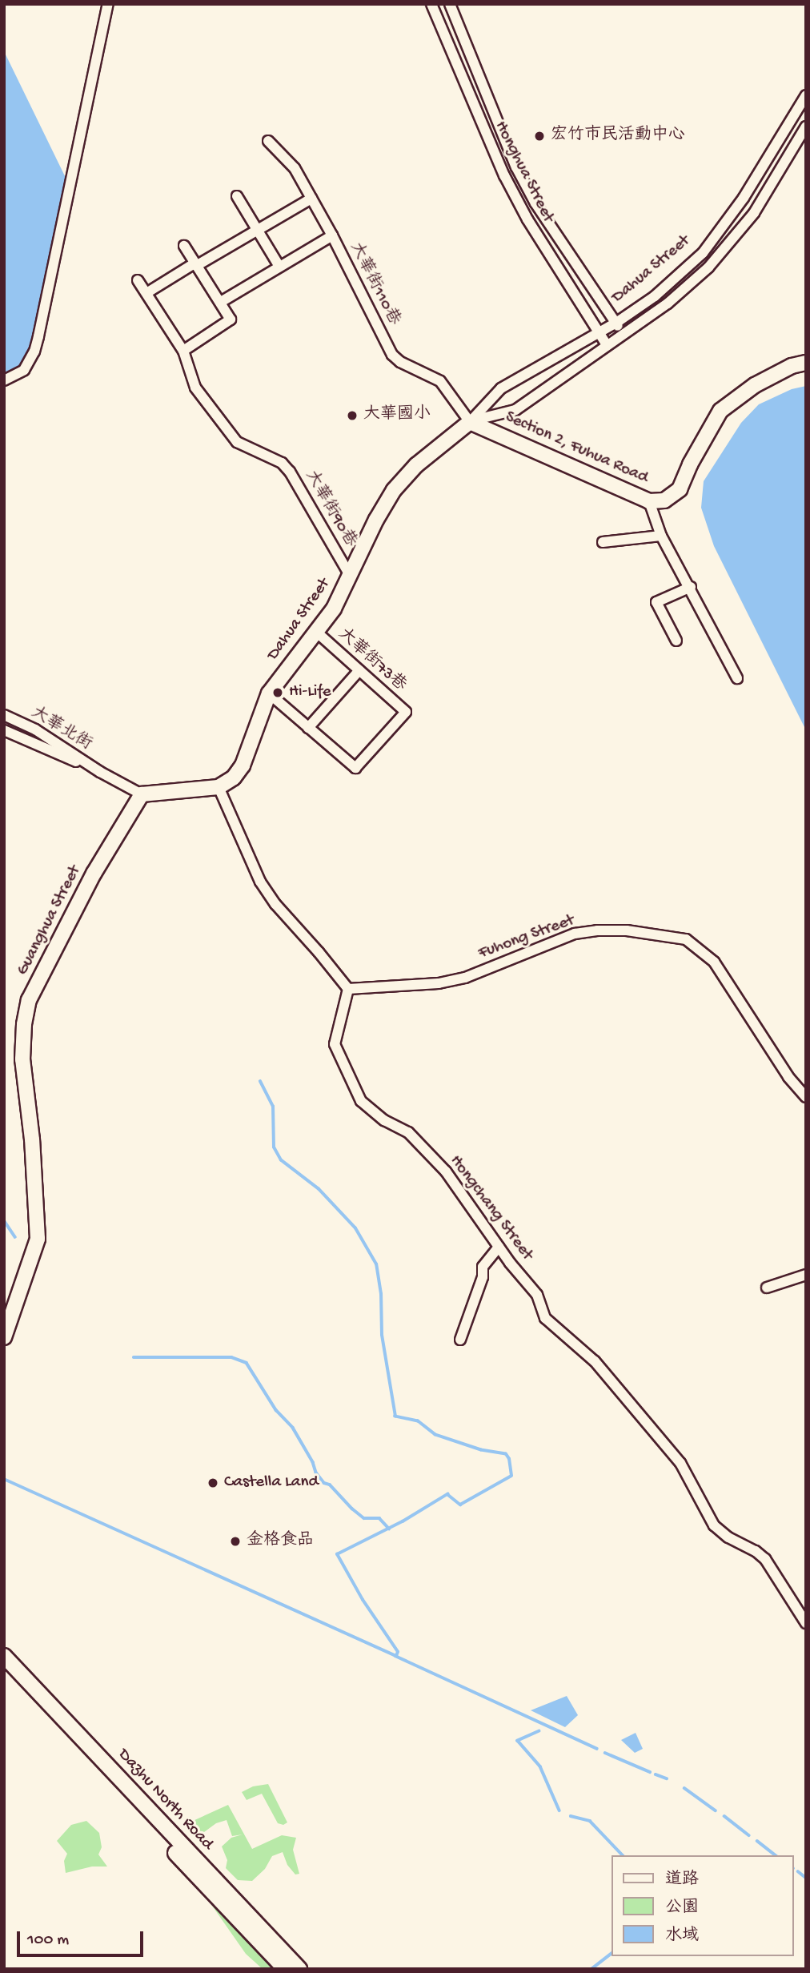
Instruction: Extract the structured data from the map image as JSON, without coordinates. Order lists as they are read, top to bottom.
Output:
{
  "streets": {
    "street": [
      "Honghua Street",
      "Dahua Street",
      "大華街110巷",
      "Section 2, Fuhua Road",
      "大華街90巷",
      "大華街73巷",
      "大華北街",
      "Guanghua Street",
      "Fuhong Street",
      "Hongchang Street",
      "Dazhu North Road"
    ]
  },
  "crossings": [
    ["Honghua Street", "Dahua Street"],
    ["Dahua Street", "大華街110巷"],
    ["Dahua Street", "Section 2, Fuhua Road"],
    ["Dahua Street", "大華街90巷"],
    ["Dahua Street", "大華街73巷"],
    ["大華街110巷", "Section 2, Fuhua Road"],
    ["Fuhong Street", "Hongchang Street"]
  ],
  "places": [
    "宏竹市民活動中心",
    "大華國小",
    "Hi-Life",
    "Castella Land",
    "金格食品"
  ],
  "legend": ["道路", "公園", "水域"],
  "scale_bar": "100 m"
}
